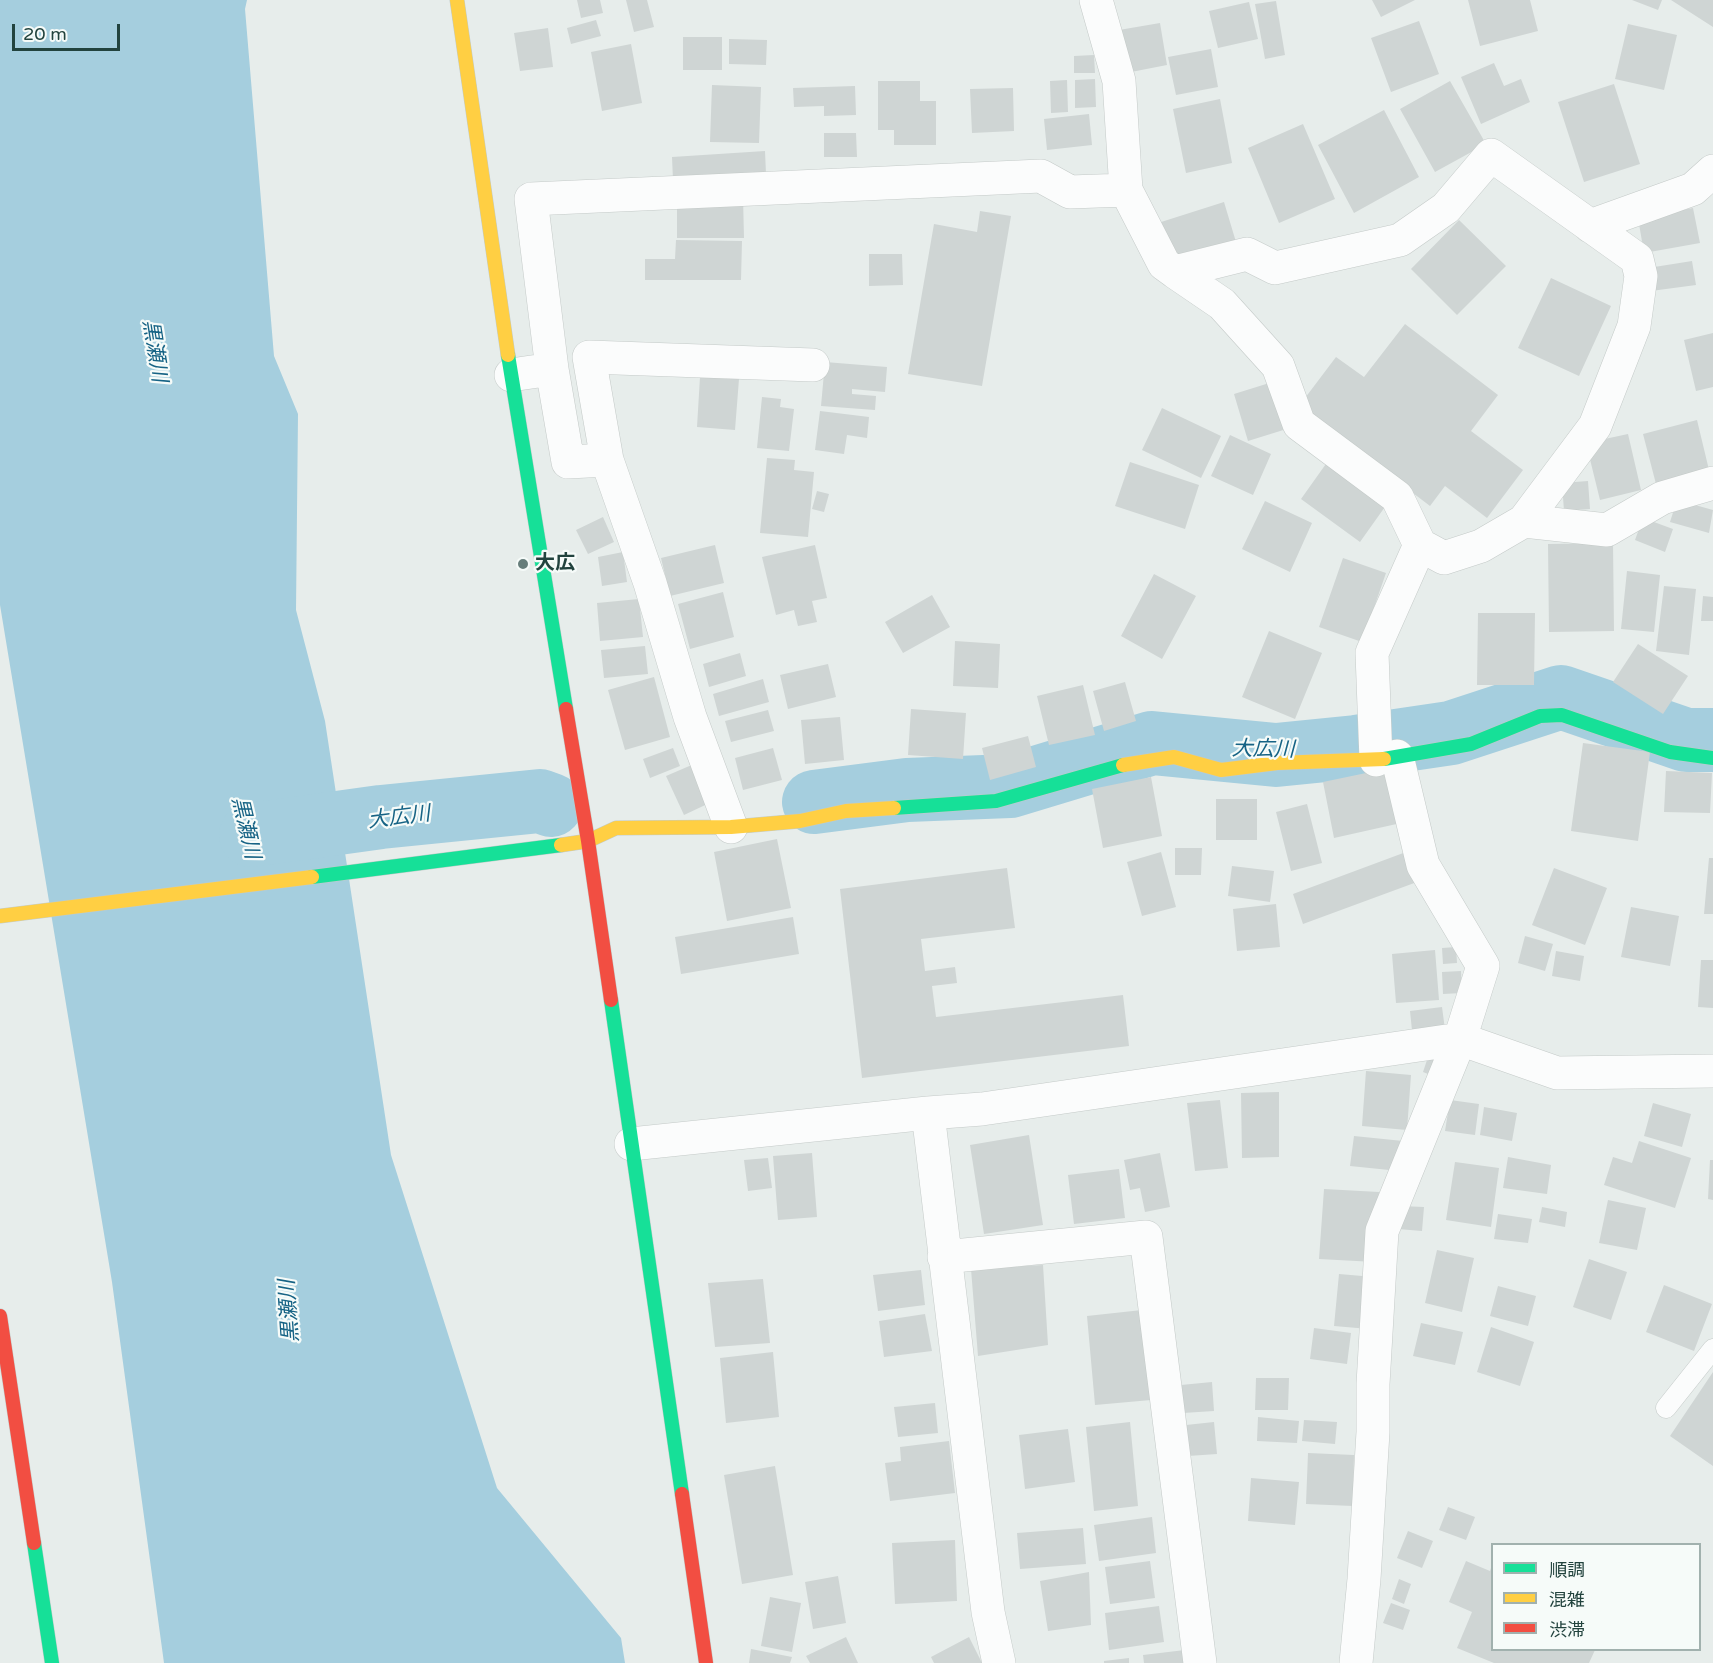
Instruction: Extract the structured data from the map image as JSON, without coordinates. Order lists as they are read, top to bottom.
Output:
{
  "water": ["黒瀬川", "大広川"],
  "places": ["大広"],
  "legend": ["順調", "混雑", "渋滞"],
  "scale_bar": "20 m"
}
